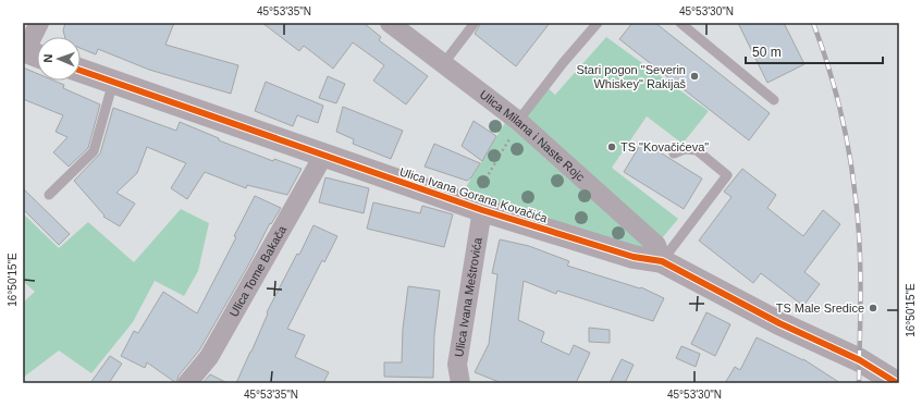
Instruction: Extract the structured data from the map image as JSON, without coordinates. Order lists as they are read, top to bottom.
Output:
{
  "streets": {
    "street": [
      "Ulica Milana i Naste Rojc",
      "Ulica Ivana Gorana Kovačića",
      "Ulica Tome Bakača",
      "Ulica Ivana Meštrovića"
    ]
  },
  "crossings": [
    ["Ulica Milana i Naste Rojc", "Ulica Ivana Gorana Kovačića"],
    ["Ulica Ivana Gorana Kovačića", "Ulica Tome Bakača"],
    ["Ulica Ivana Gorana Kovačića", "Ulica Ivana Meštrovića"]
  ],
  "places": ["Stari pogon \"Severin Whiskey\" Rakijaš", "TS \"Kovačićeva\"", "TS Male Sredice"],
  "scale_bar": "50 m",
  "north": "left",
  "coordinates": ["45°53'35\"N", "45°53'30\"N", "16°50'15\"E"]
}
